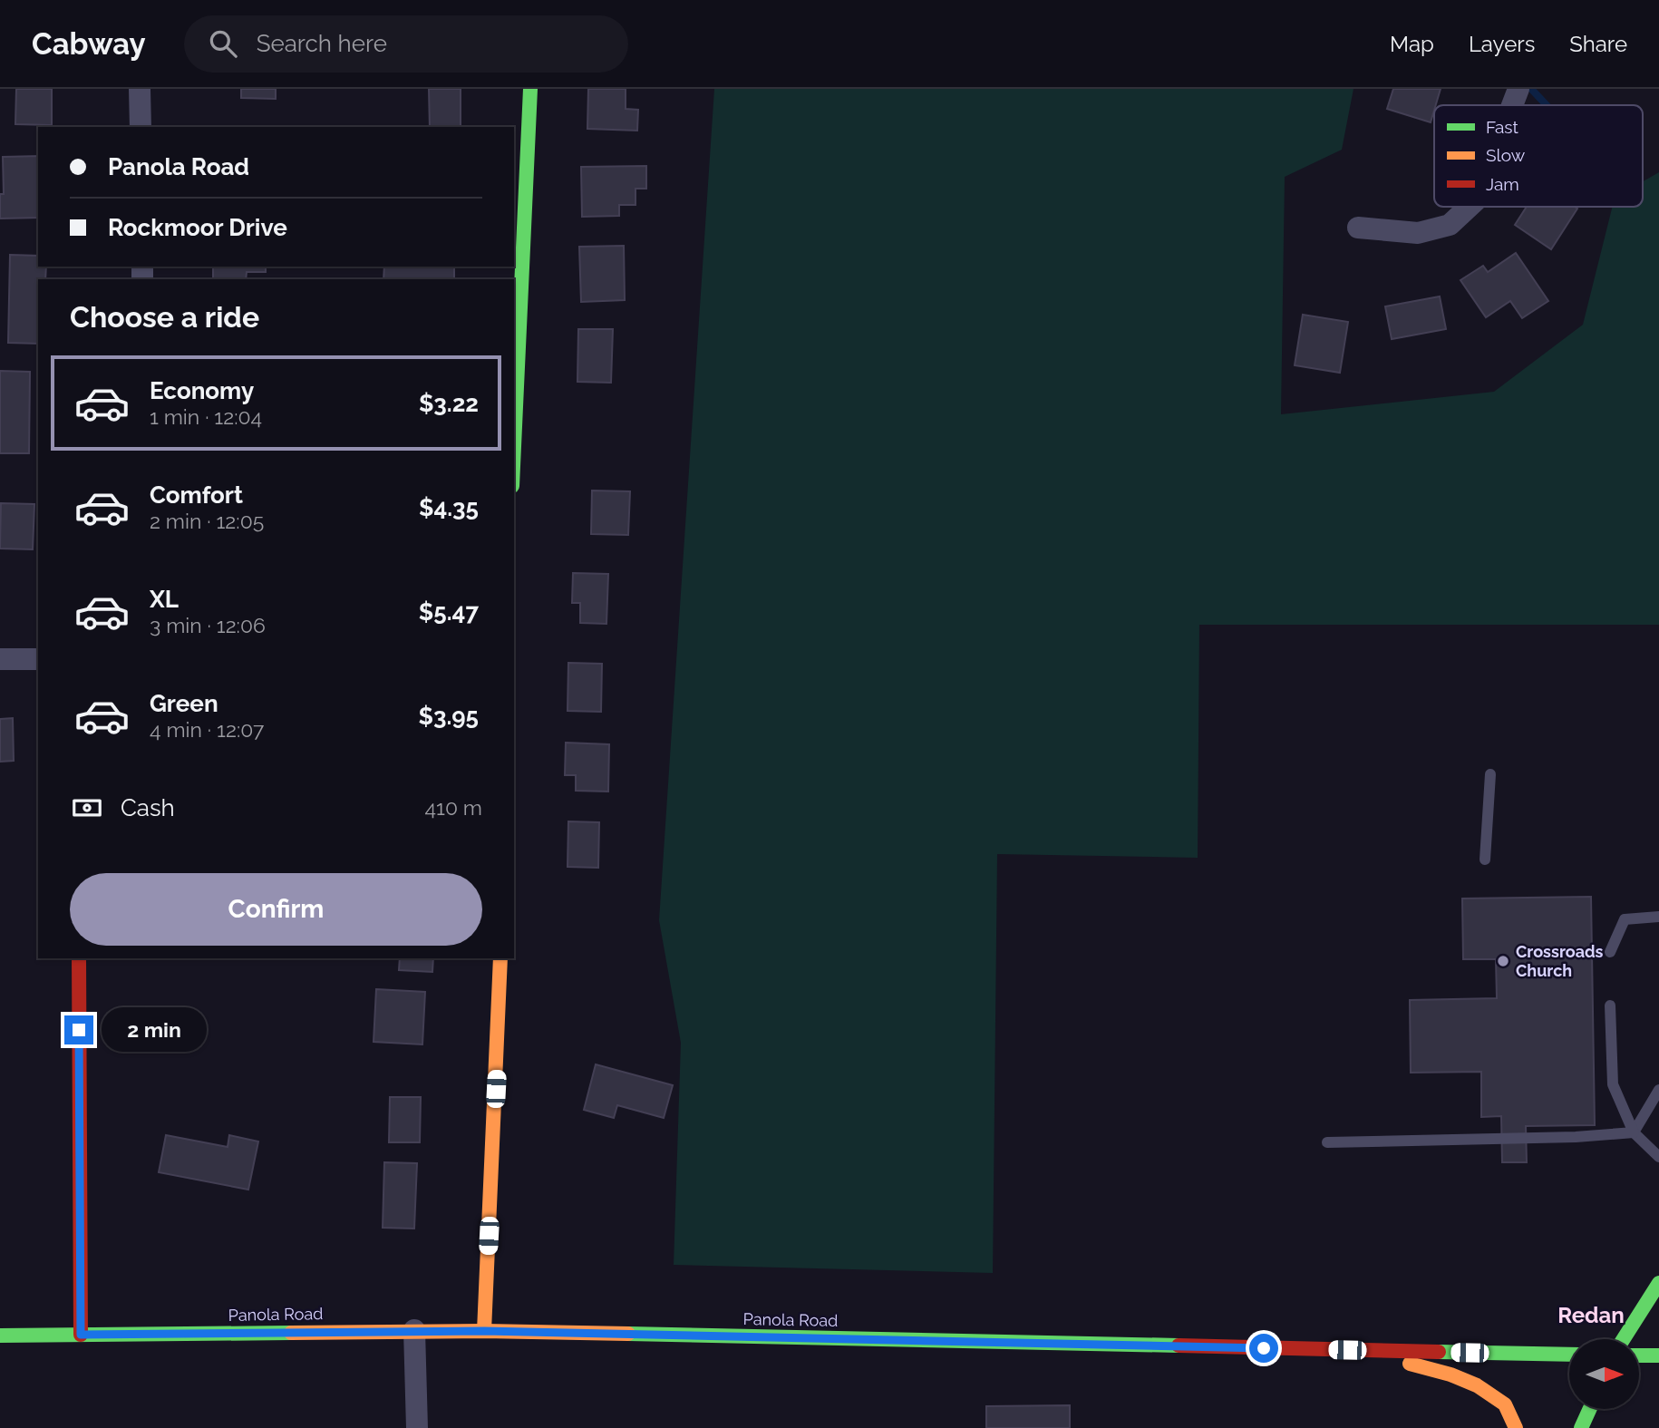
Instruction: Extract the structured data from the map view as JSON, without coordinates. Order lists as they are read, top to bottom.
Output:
{
  "streets": {
    "main road": ["Panola Road"]
  },
  "districts": ["Redan"],
  "places": ["Crossroads Church"],
  "legend": ["Fast", "Slow", "Jam"],
  "north": "right",
  "page": {
    "header": "Cabway",
    "search": "Search here",
    "nav": ["Map", "Layers", "Share"],
    "banner": ["Panola Road", "Rockmoor Drive"],
    "heading": "Choose a ride",
    "list": [
      {
        "name": "Economy",
        "note": "1 min · 12:04",
        "value": "$3.22"
      },
      {
        "name": "Comfort",
        "note": "2 min · 12:05",
        "value": "$4.35"
      },
      {
        "name": "XL",
        "note": "3 min · 12:06",
        "value": "$5.47"
      },
      {
        "name": "Green",
        "note": "4 min · 12:07",
        "value": "$3.95"
      }
    ],
    "pay": ["Cash", "410 m"],
    "buttons": "Confirm",
    "bubble": "2 min"
  }
}
